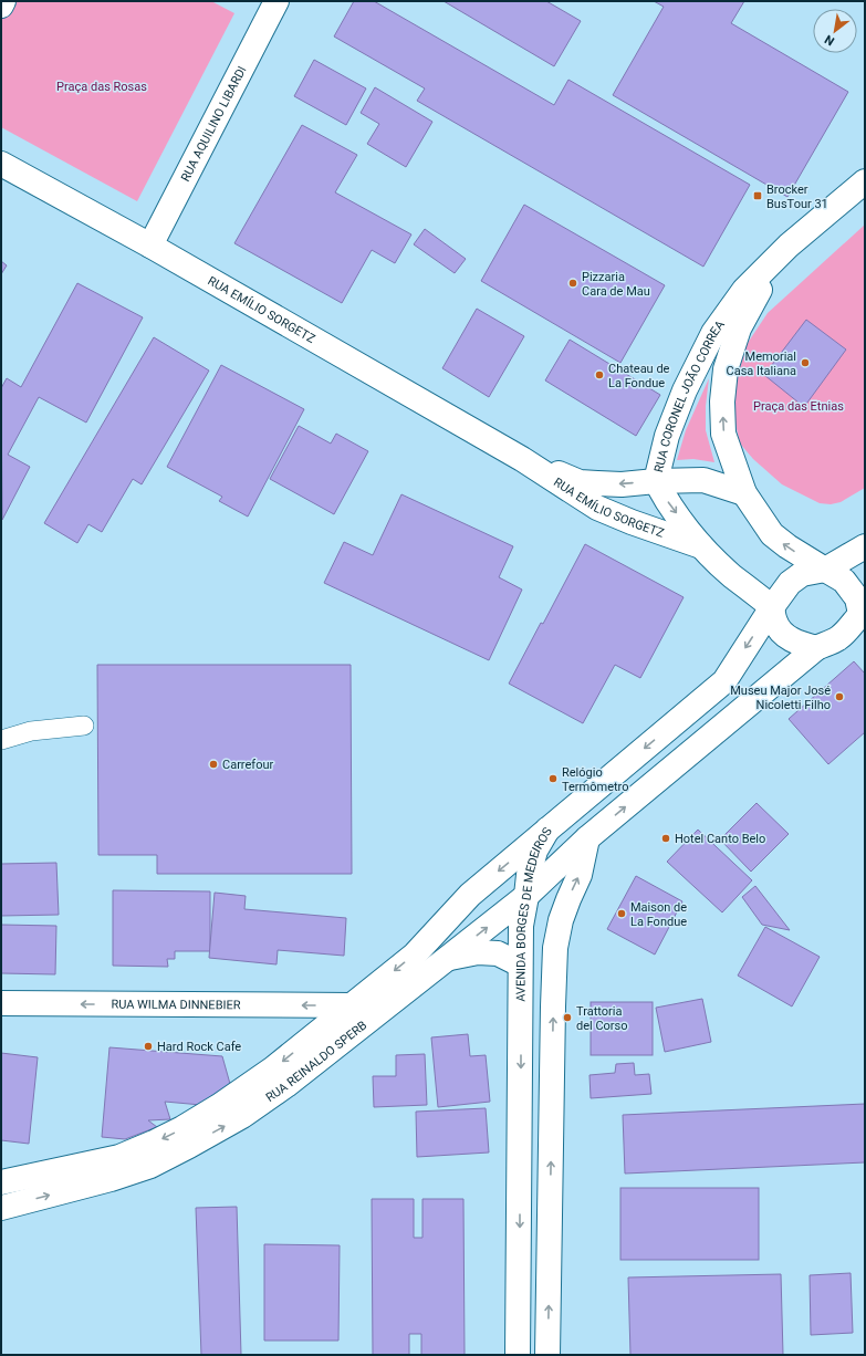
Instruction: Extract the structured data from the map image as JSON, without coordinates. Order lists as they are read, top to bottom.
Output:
{
  "streets": {
    "main road": [
      "RUA AQUILINO LIBARDI",
      "RUA EMÍLIO SORGETZ",
      "RUA CORONEL JOÃO CORREA",
      "AVENIDA BORGES DE MEDEIROS",
      "RUA WILMA DINNEBIER",
      "RUA REINALDO SPERB"
    ]
  },
  "crossings": [
    ["RUA AQUILINO LIBARDI", "RUA EMÍLIO SORGETZ"],
    ["RUA EMÍLIO SORGETZ", "RUA CORONEL JOÃO CORREA"],
    ["RUA CORONEL JOÃO CORREA", "AVENIDA BORGES DE MEDEIROS"],
    ["AVENIDA BORGES DE MEDEIROS", "RUA REINALDO SPERB"],
    ["RUA WILMA DINNEBIER", "RUA REINALDO SPERB"]
  ],
  "one_way": ["RUA WILMA DINNEBIER"],
  "parks": ["Praça das Rosas", "Praça das Etnias"],
  "places": {
    "transit": ["Brocker BusTour 31"],
    "other": [
      "Pizzaria Cara de Mau",
      "Memorial Casa Italiana",
      "Chateau de La Fondue",
      "Museu Major José Nicoletti Filho",
      "Carrefour",
      "Relógio Termômetro",
      "Hotel Canto Belo",
      "Maison de La Fondue",
      "Trattoria del Corso",
      "Hard Rock Cafe"
    ]
  },
  "north": "bottom left"
}
